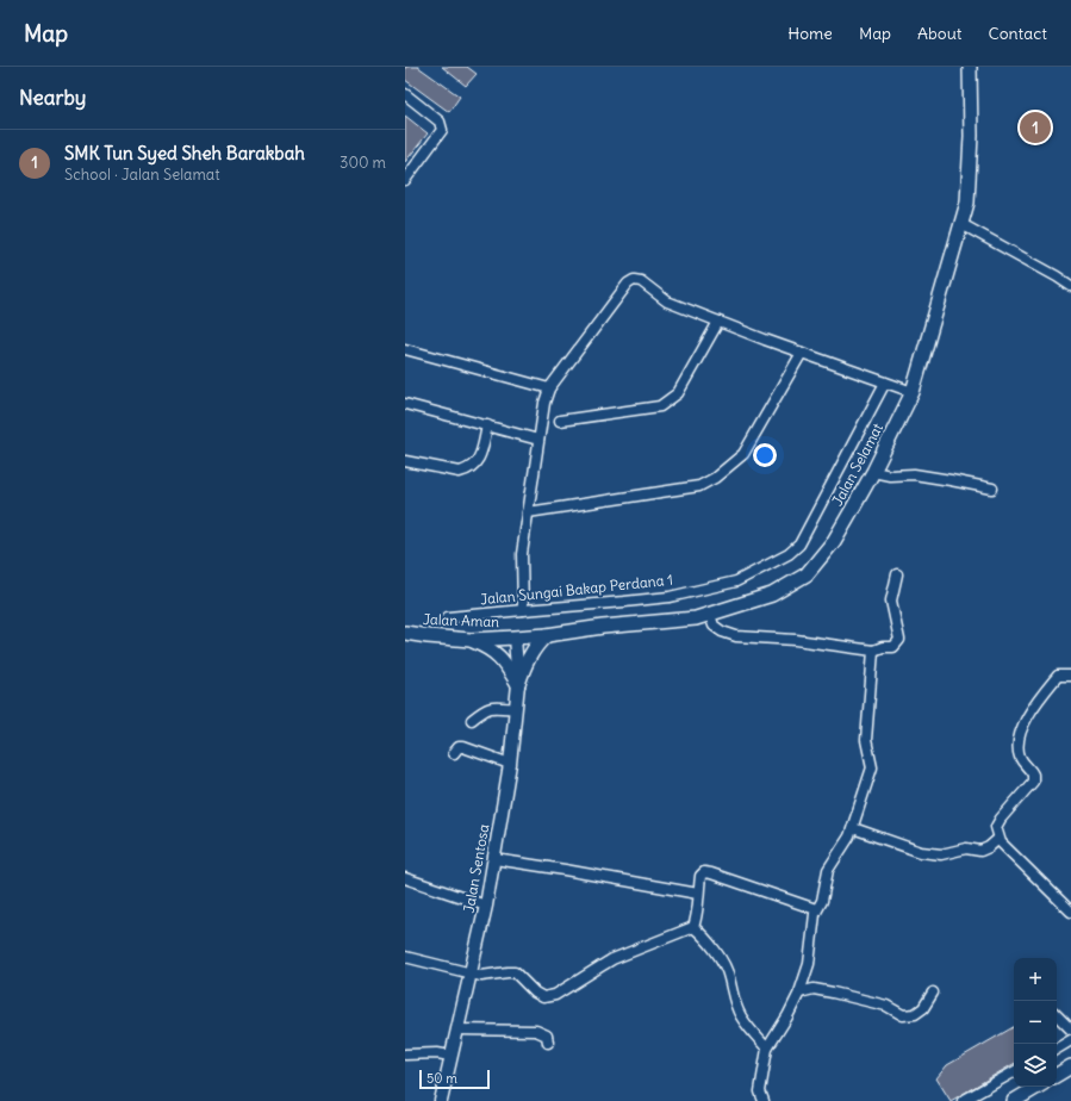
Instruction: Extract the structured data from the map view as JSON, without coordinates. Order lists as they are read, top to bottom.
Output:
{
  "streets": {
    "main road": ["Jalan Selamat", "Jalan Aman"],
    "street": ["Jalan Sungai Bakap Perdana 1", "Jalan Sentosa"]
  },
  "crossings": [
    ["Jalan Selamat", "Jalan Aman"],
    ["Jalan Selamat", "Jalan Sentosa"],
    ["Jalan Aman", "Jalan Sentosa"]
  ],
  "scale_bar": "50 m",
  "page": {
    "header": "Map",
    "nav": [
      "Home",
      "Map",
      "About",
      "Contact"
    ],
    "heading": "Nearby",
    "pins": "1",
    "list": [
      {
        "mark": "1",
        "name": "SMK Tun Syed Sheh Barakbah",
        "note": "School · Jalan Selamat",
        "value": "300 m"
      }
    ],
    "map_buttons": ["+", "−"],
    "scale": "50 m"
  }
}
